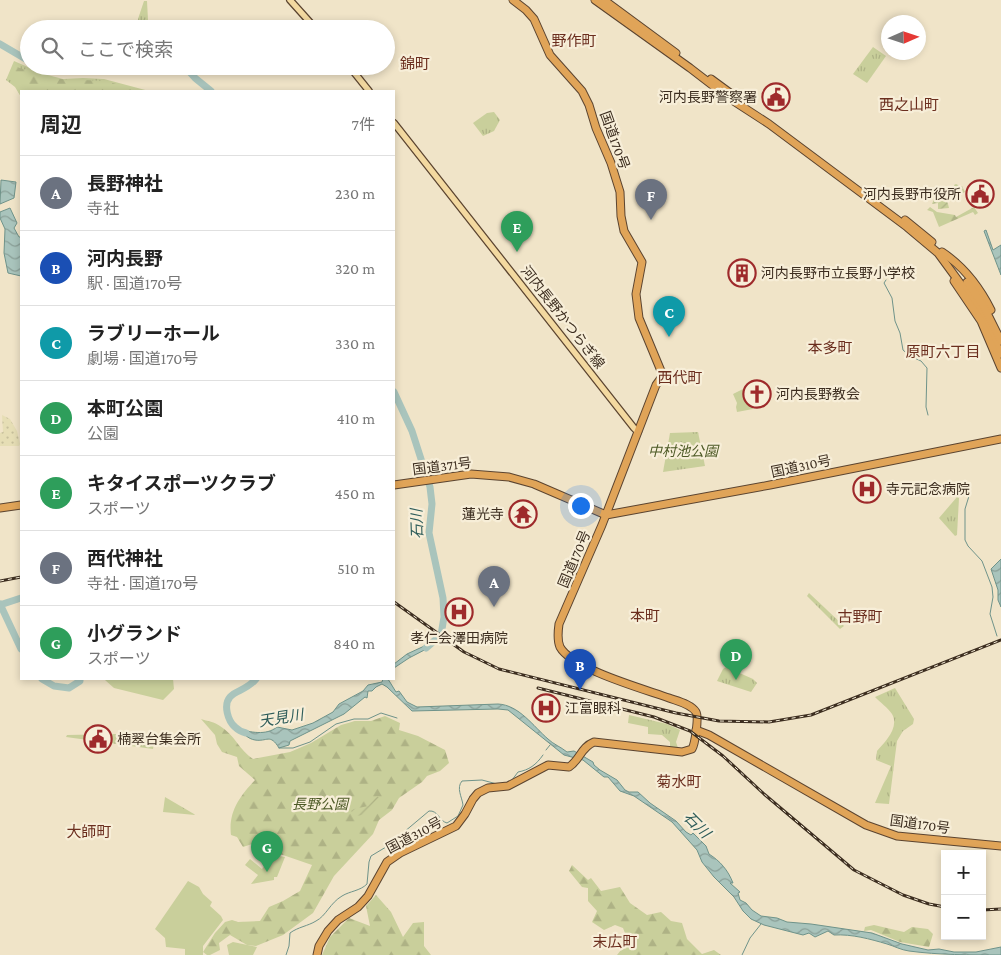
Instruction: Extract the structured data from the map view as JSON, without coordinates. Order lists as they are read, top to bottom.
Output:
{
  "streets": {
    "highway": ["国道170号", "国道371号", "国道310号"],
    "main road": ["河内長野かつらぎ線"]
  },
  "crossings": [
    ["国道170号", "河内長野かつらぎ線"],
    ["国道170号", "国道371号"],
    ["国道170号", "国道310号"],
    ["国道371号", "国道310号"]
  ],
  "districts": [
    "野作町",
    "錦町",
    "西之山町",
    "本多町",
    "原町六丁目",
    "西代町",
    "本町",
    "古野町",
    "菊水町",
    "大師町",
    "末広町"
  ],
  "water": ["石川", "天見川"],
  "parks": ["中村池公園", "長野公園"],
  "places": {
    "public building": ["河内長野警察署", "河内長野市役所", "楠翠台集会所"],
    "building": ["河内長野市立長野小学校"],
    "church": ["河内長野教会"],
    "hospital": ["寺元記念病院", "孝仁会澤田病院", "江富眼科"],
    "temple": ["蓮光寺"]
  },
  "north": "right",
  "page": {
    "search": "ここで検索",
    "heading": ["周辺", "7件"],
    "list": [
      {
        "mark": "A",
        "name": "長野神社",
        "note": "寺社",
        "value": "230 m"
      },
      {
        "mark": "B",
        "name": "河内長野",
        "note": "駅 · 国道170号",
        "value": "320 m"
      },
      {
        "mark": "C",
        "name": "ラブリーホール",
        "note": "劇場 · 国道170号",
        "value": "330 m"
      },
      {
        "mark": "D",
        "name": "本町公園",
        "note": "公園",
        "value": "410 m"
      },
      {
        "mark": "E",
        "name": "キタイスポーツクラブ",
        "note": "スポーツ",
        "value": "450 m"
      },
      {
        "mark": "F",
        "name": "西代神社",
        "note": "寺社 · 国道170号",
        "value": "510 m"
      },
      {
        "mark": "G",
        "name": "小グランド",
        "note": "スポーツ",
        "value": "840 m"
      }
    ],
    "pins": [
      "F",
      "E",
      "C",
      "A",
      "D",
      "B",
      "G"
    ],
    "map_buttons": ["+", "−"]
  }
}
